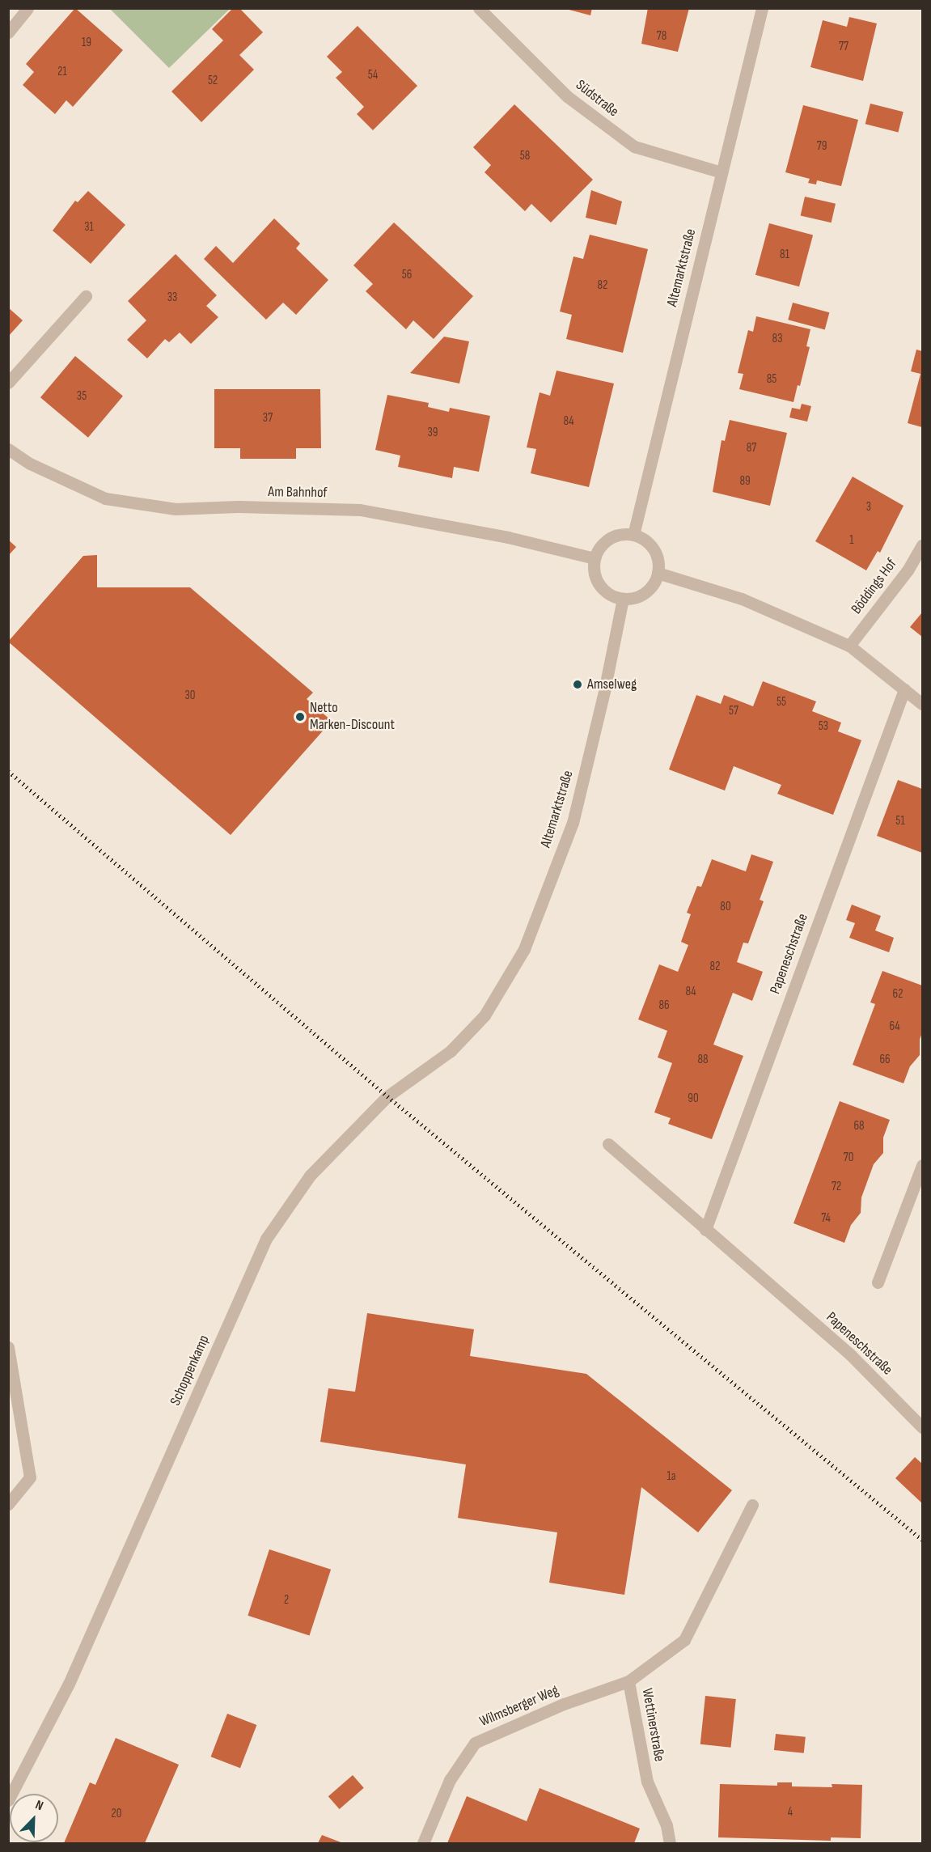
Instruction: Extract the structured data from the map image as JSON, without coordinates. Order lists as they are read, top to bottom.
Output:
{
  "streets": {
    "street": [
      "Südstraße",
      "Altemarktstraße",
      "Am Bahnhof",
      "Böddings Hof",
      "Papeneschstraße",
      "Schoppenkamp",
      "Wilmsberger Weg",
      "Wettinerstraße"
    ]
  },
  "crossings": [
    ["Südstraße", "Altemarktstraße"],
    ["Altemarktstraße", "Am Bahnhof"],
    ["Altemarktstraße", "Schoppenkamp"],
    ["Wilmsberger Weg", "Wettinerstraße"]
  ],
  "places": ["Amselweg", "Netto Marken-Discount"],
  "house_numbers": [
    "78",
    "19",
    "77",
    "21",
    "54",
    "52",
    "79",
    "58",
    "31",
    "81",
    "56",
    "82",
    "33",
    "83",
    "85",
    "35",
    "37",
    "84",
    "39",
    "87",
    "89",
    "3",
    "1",
    "30",
    "55",
    "57",
    "53",
    "51",
    "80",
    "82",
    "84",
    "62",
    "86",
    "64",
    "88",
    "66",
    "90",
    "68",
    "70",
    "72",
    "74",
    "1a",
    "2",
    "4",
    "20"
  ],
  "north": "top right"
}
